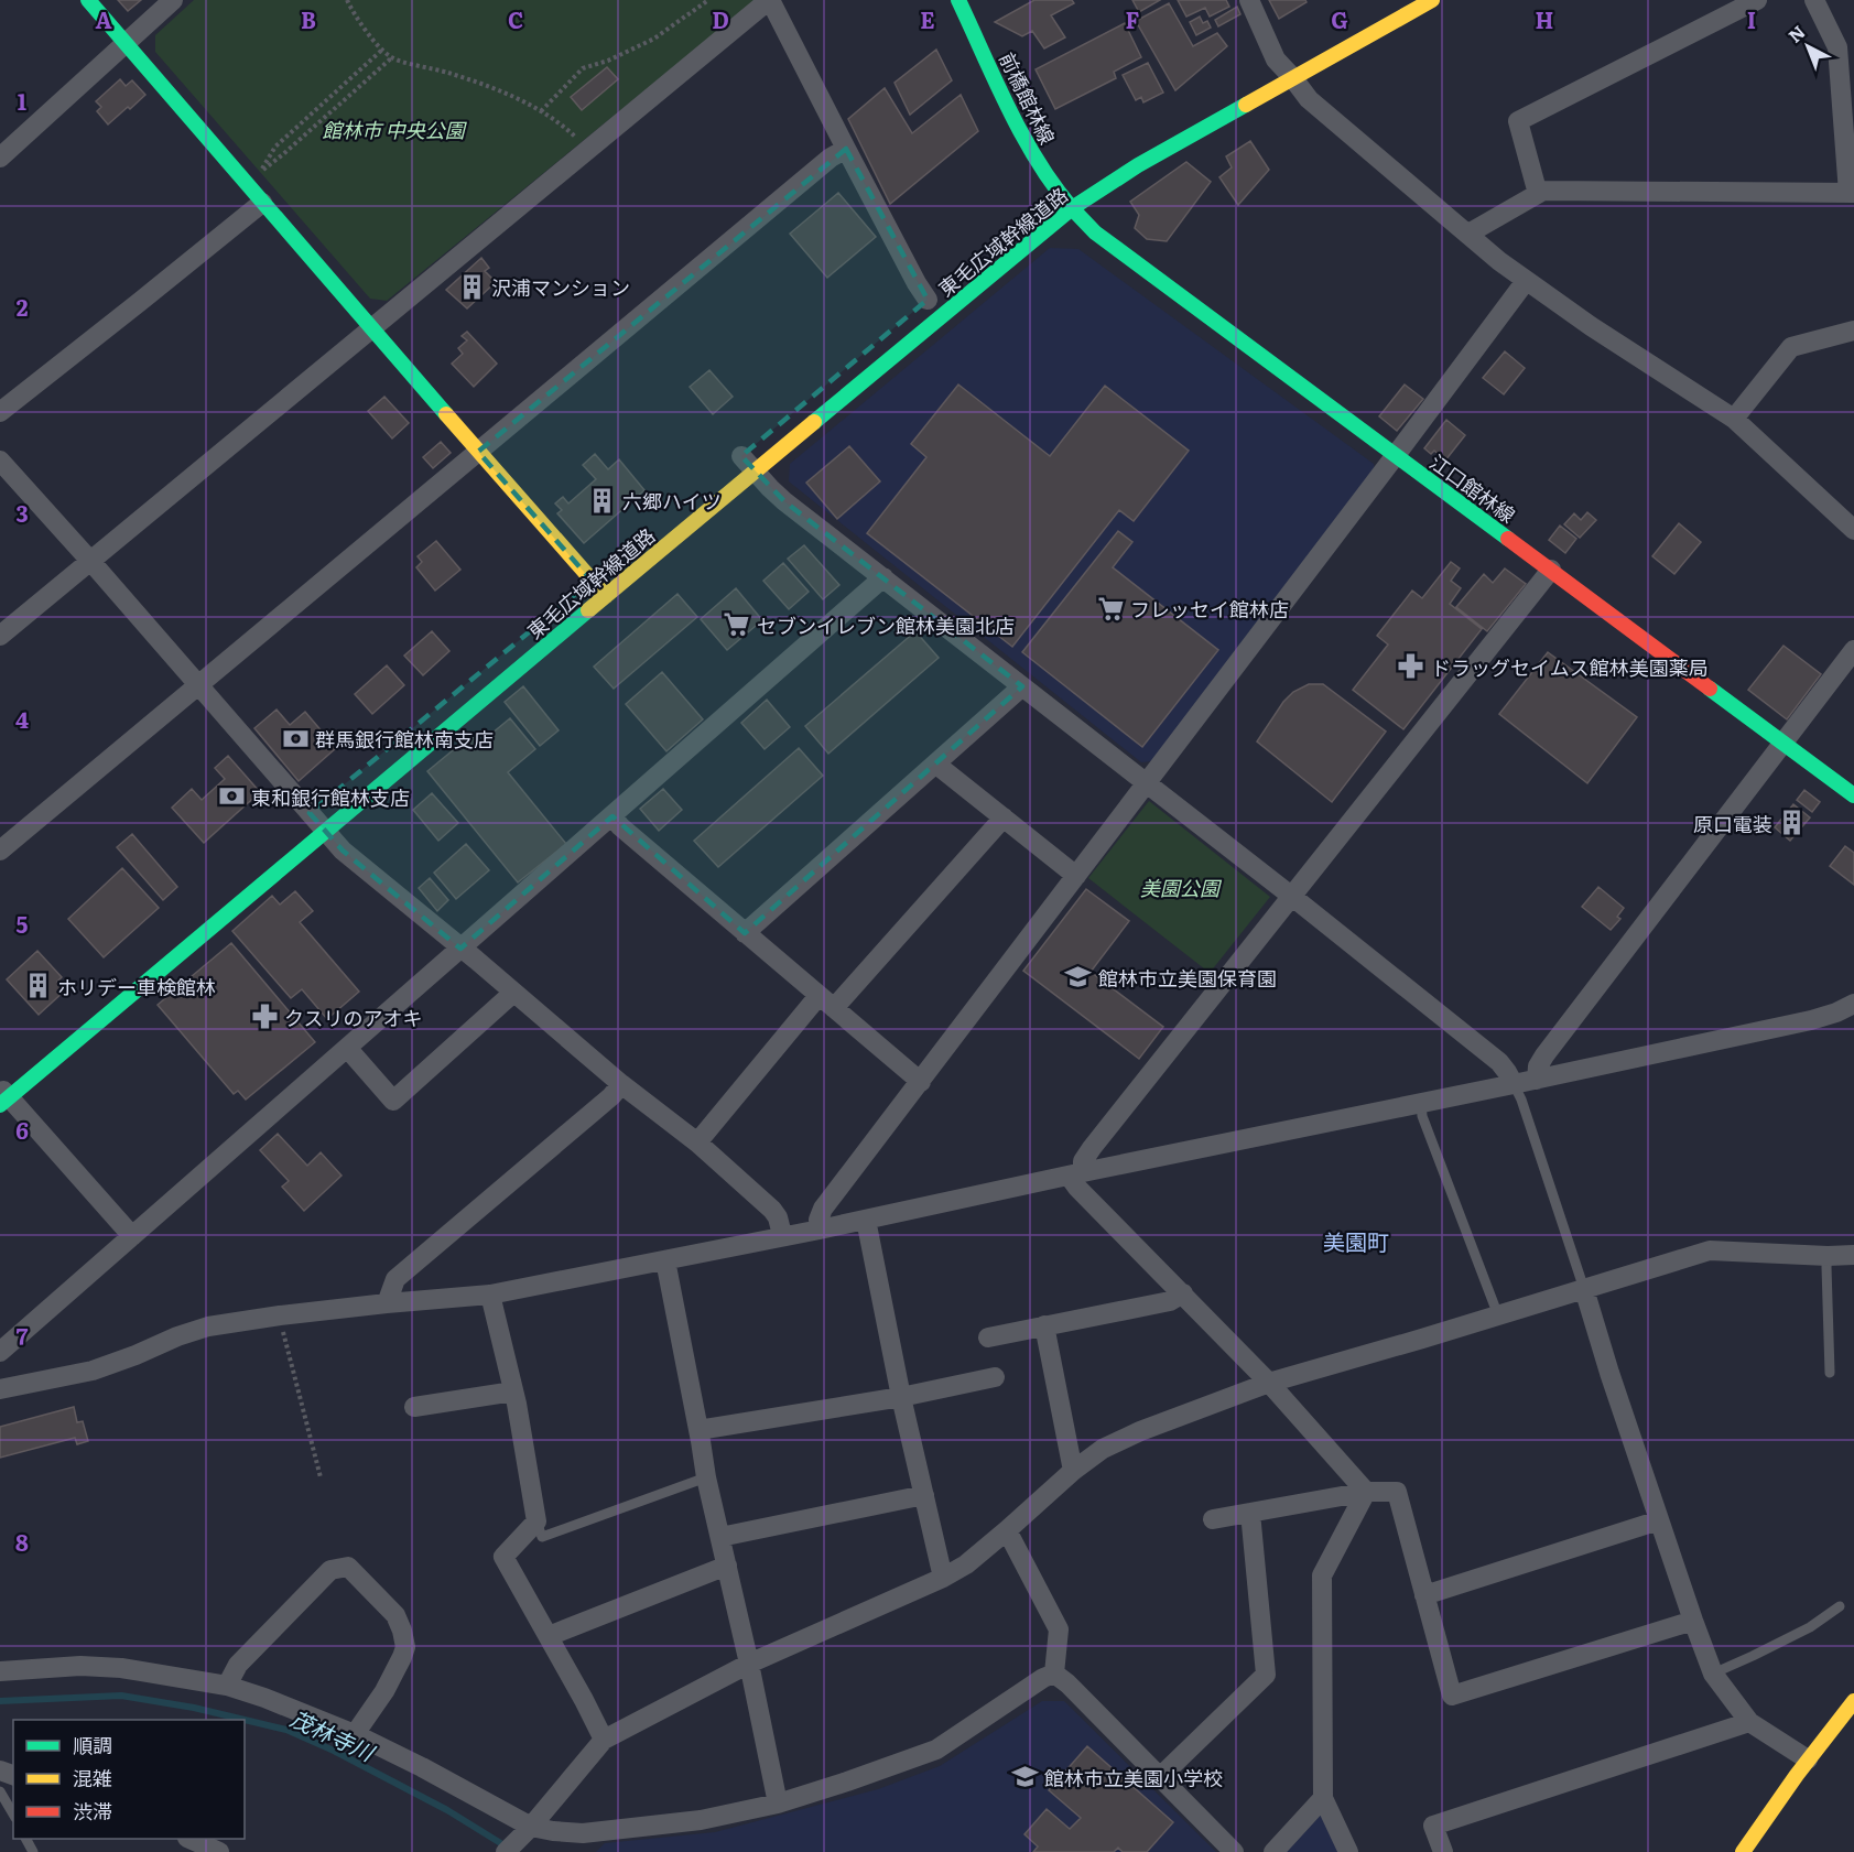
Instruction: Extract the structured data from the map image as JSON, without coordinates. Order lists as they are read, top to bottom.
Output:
{
  "streets": {
    "main road": ["前橋館林線", "東毛広域幹線道路", "江口館林線"]
  },
  "crossings": [
    ["前橋館林線", "東毛広域幹線道路"],
    ["前橋館林線", "江口館林線"],
    ["東毛広域幹線道路", "江口館林線"]
  ],
  "districts": ["美園町"],
  "water": ["茂林寺川"],
  "parks": ["館林市 中央公園", "美園公園"],
  "places": {
    "building": [
      "沢浦マンション",
      "六郷ハイツ",
      "原口電装",
      "ホリデー車検館林"
    ],
    "supermarket": ["フレッセイ館林店", "セブンイレブン館林美園北店"],
    "pharmacy": ["ドラッグセイムス館林美園薬局", "クスリのアオキ"],
    "bank": ["群馬銀行館林南支店", "東和銀行館林支店"],
    "school or university": ["館林市立美園保育園", "館林市立美園小学校"]
  },
  "legend": ["順調", "混雑", "渋滞"],
  "north": "top left",
  "grid": {
    "columns": [
      "A",
      "B",
      "C",
      "D",
      "E",
      "F",
      "G",
      "H",
      "I"
    ],
    "rows": [
      "1",
      "2",
      "3",
      "4",
      "5",
      "6",
      "7",
      "8"
    ]
  }
}
